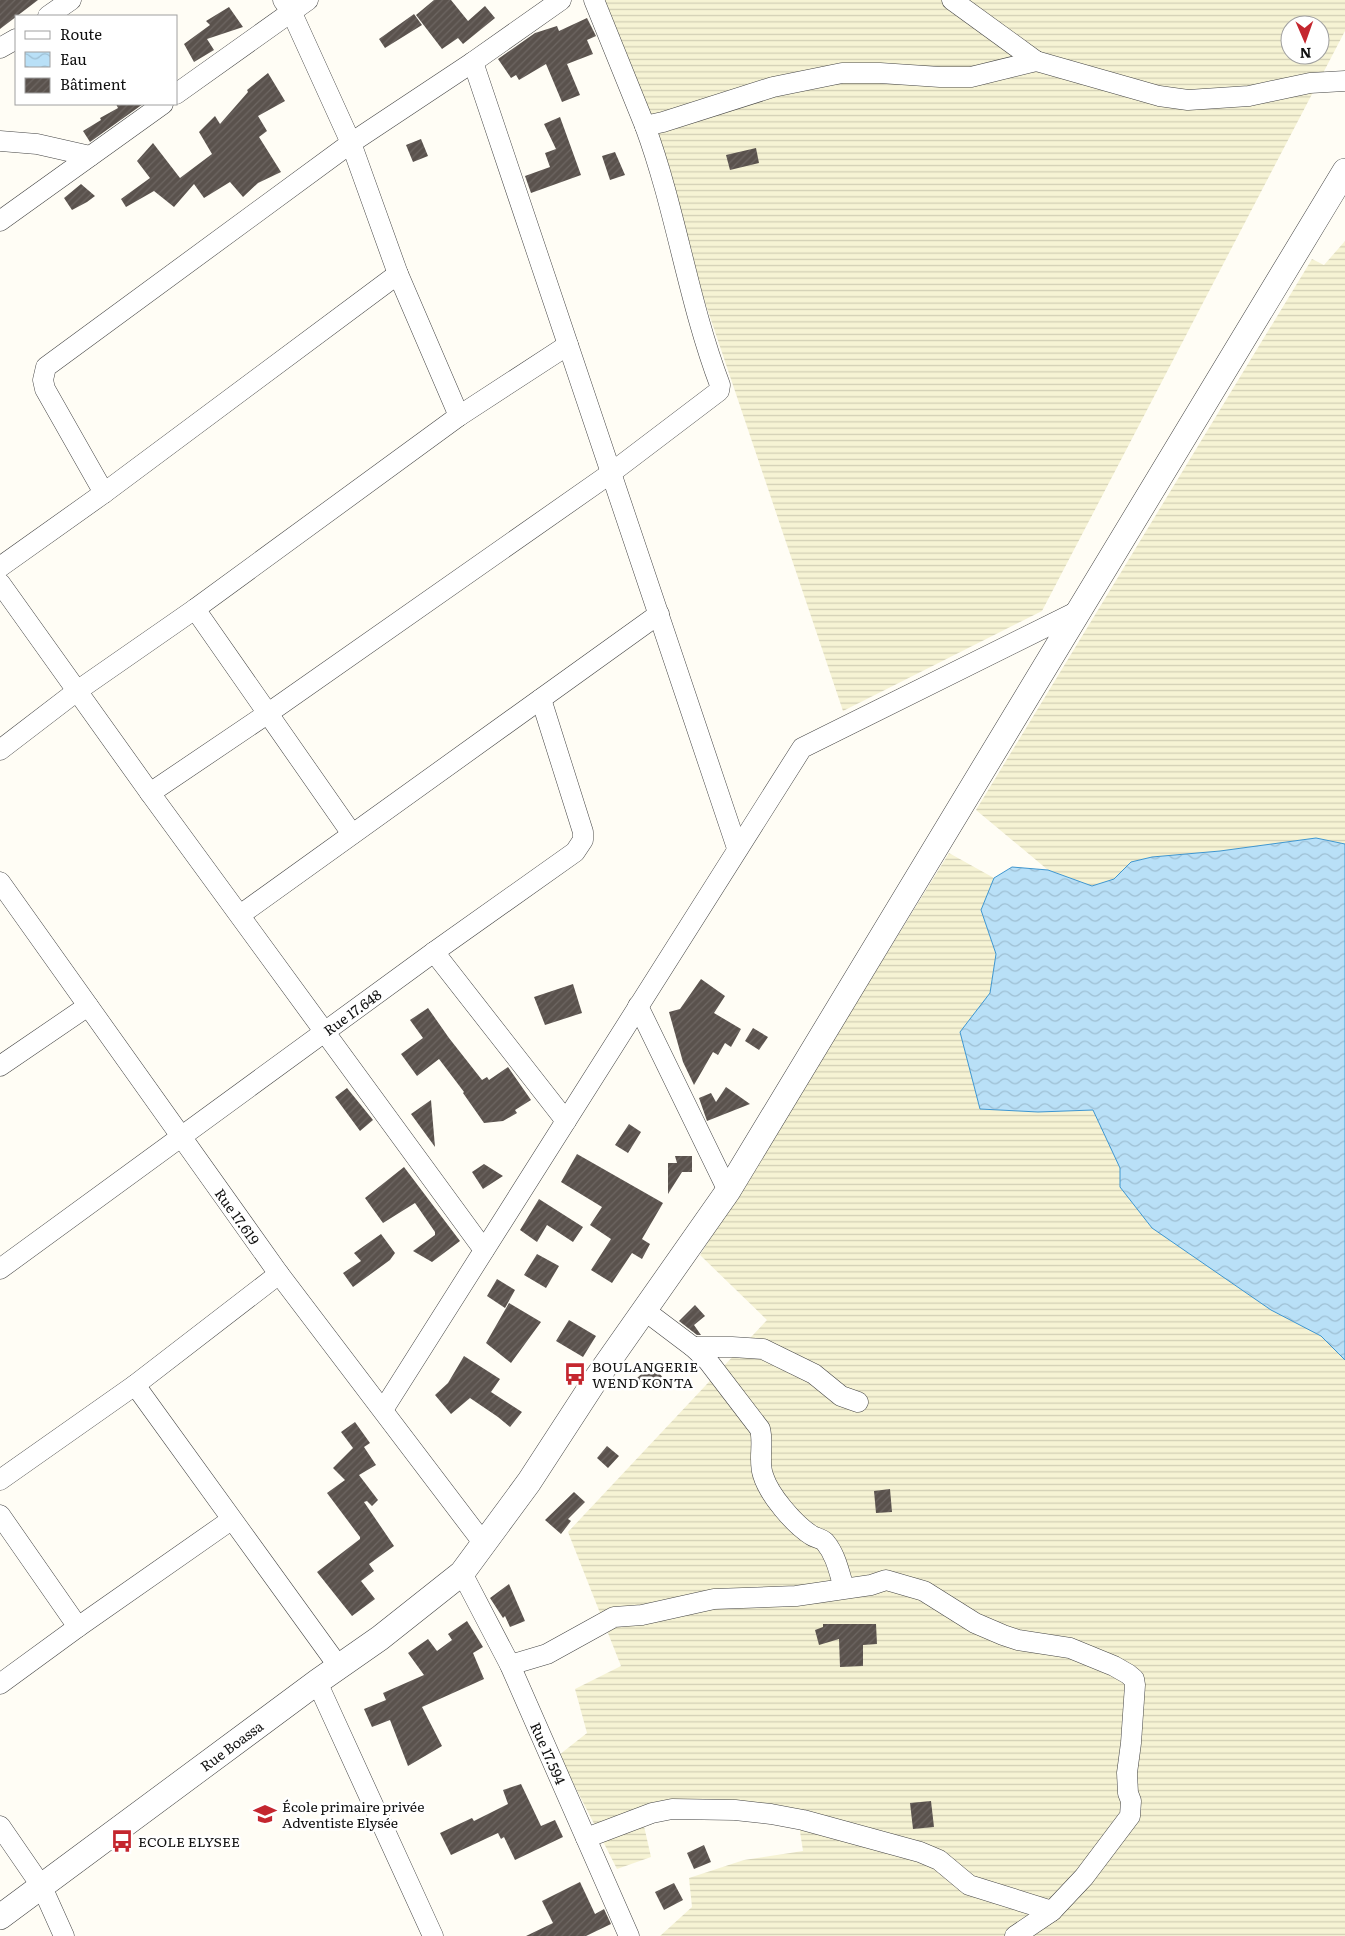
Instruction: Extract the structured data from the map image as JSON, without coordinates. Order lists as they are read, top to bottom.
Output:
{
  "streets": {
    "street": [
      "Rue 17.648",
      "Rue 17.619",
      "Rue Boassa",
      "Rue 17.594"
    ]
  },
  "crossings": [
    ["Rue 17.648", "Rue 17.619"],
    ["Rue 17.619", "Rue Boassa"],
    ["Rue Boassa", "Rue 17.594"]
  ],
  "places": {
    "bus stop": ["BOULANGERIE WEND KONTA", "ECOLE ELYSEE"],
    "school or university": ["École primaire privée Adventiste Elysée"]
  },
  "legend": ["Route", "Eau", "Bâtiment"],
  "north": "bottom"
}
